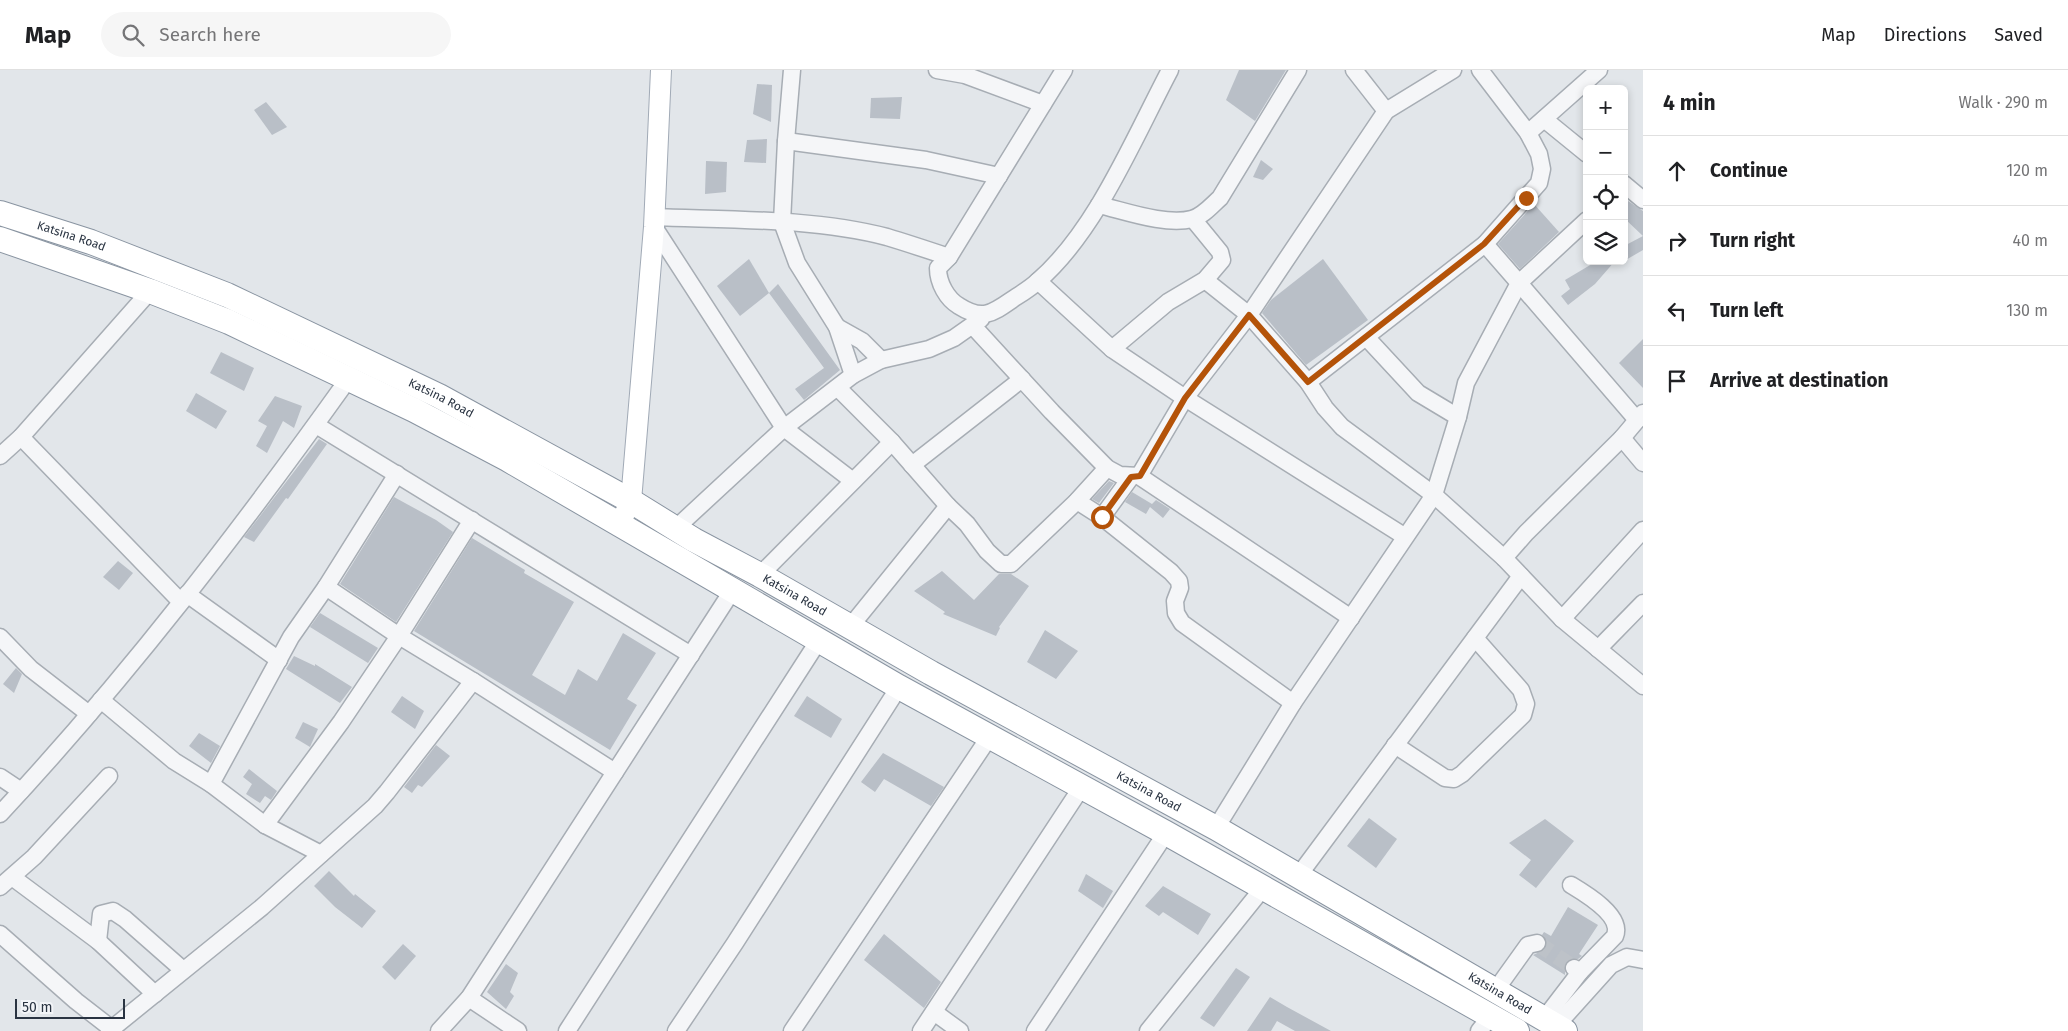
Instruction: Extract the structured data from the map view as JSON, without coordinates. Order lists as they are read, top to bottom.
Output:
{
  "streets": {
    "highway": ["Katsina Road"]
  },
  "scale_bar": "50 m",
  "page": {
    "header": "Map",
    "search": "Search here",
    "nav": ["Map", "Directions", "Saved"],
    "heading": ["4 min", "Walk · 290 m"],
    "map_buttons": ["+", "−"],
    "list": [
      ["Continue", "120 m"],
      ["Turn right", "40 m"],
      ["Turn left", "130 m"],
      "Arrive at destination"
    ],
    "scale": "50 m"
  }
}
